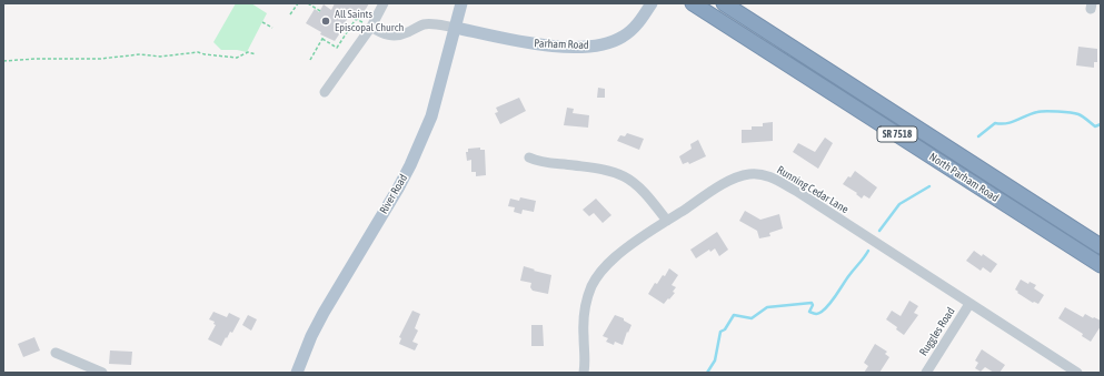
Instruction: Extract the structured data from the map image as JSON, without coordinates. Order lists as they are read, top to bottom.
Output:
{
  "streets": {
    "highway": ["SR 7518", "North Parham Road"],
    "main road": ["Parham Road", "River Road"],
    "street": ["Running Cedar Lane", "Ruggles Road"]
  },
  "crossings": [
    ["Parham Road", "River Road"],
    ["Running Cedar Lane", "Ruggles Road"]
  ],
  "places": ["All Saints Episcopal Church"]
}
